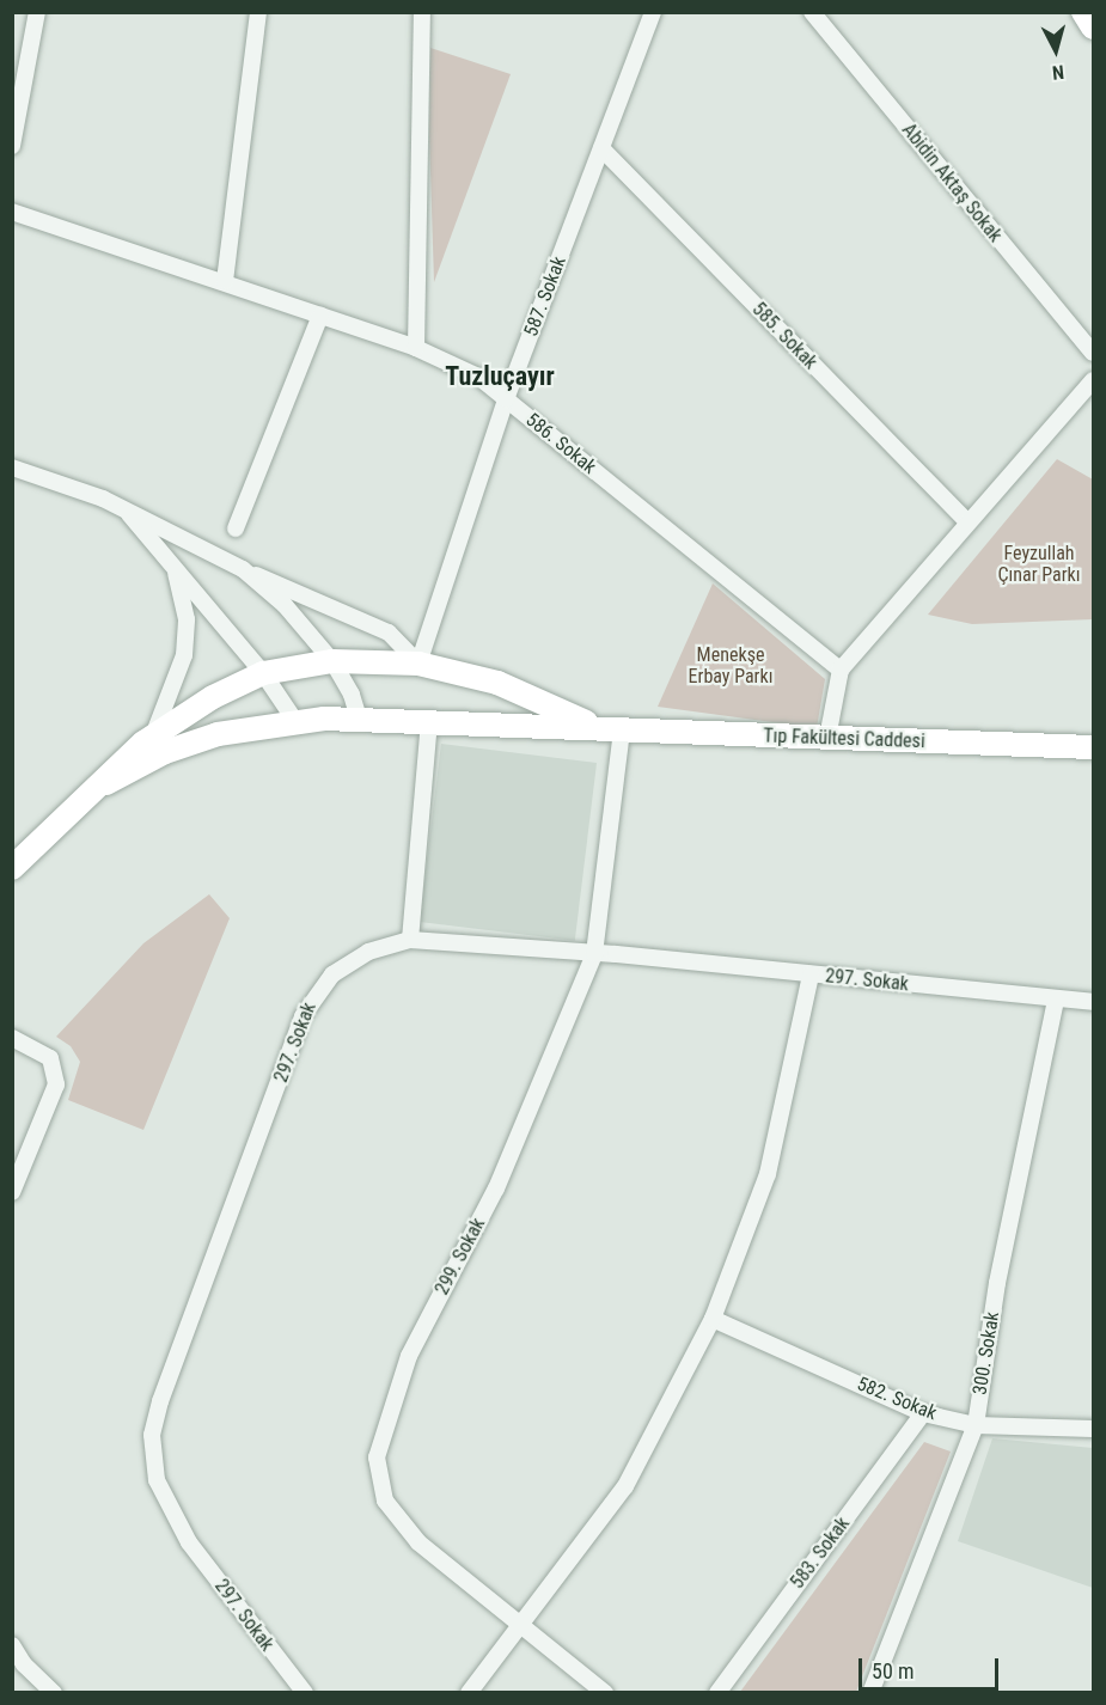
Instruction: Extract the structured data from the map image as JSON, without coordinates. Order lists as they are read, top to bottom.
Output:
{
  "streets": {
    "main road": ["Tıp Fakültesi Caddesi"],
    "street": [
      "Abidin Aktaş Sokak",
      "587. Sokak",
      "585. Sokak",
      "586. Sokak",
      "297. Sokak",
      "299. Sokak",
      "300. Sokak",
      "582. Sokak",
      "583. Sokak"
    ]
  },
  "crossings": [
    ["587. Sokak", "585. Sokak"],
    ["587. Sokak", "586. Sokak"],
    ["Tıp Fakültesi Caddesi", "299. Sokak"],
    ["297. Sokak", "299. Sokak"],
    ["297. Sokak", "300. Sokak"],
    ["300. Sokak", "582. Sokak"],
    ["582. Sokak", "583. Sokak"]
  ],
  "districts": ["Tuzluçayır"],
  "parks": ["Feyzullah Çınar Parkı", "Menekşe Erbay Parkı"],
  "scale_bar": "50 m",
  "north": "bottom"
}
